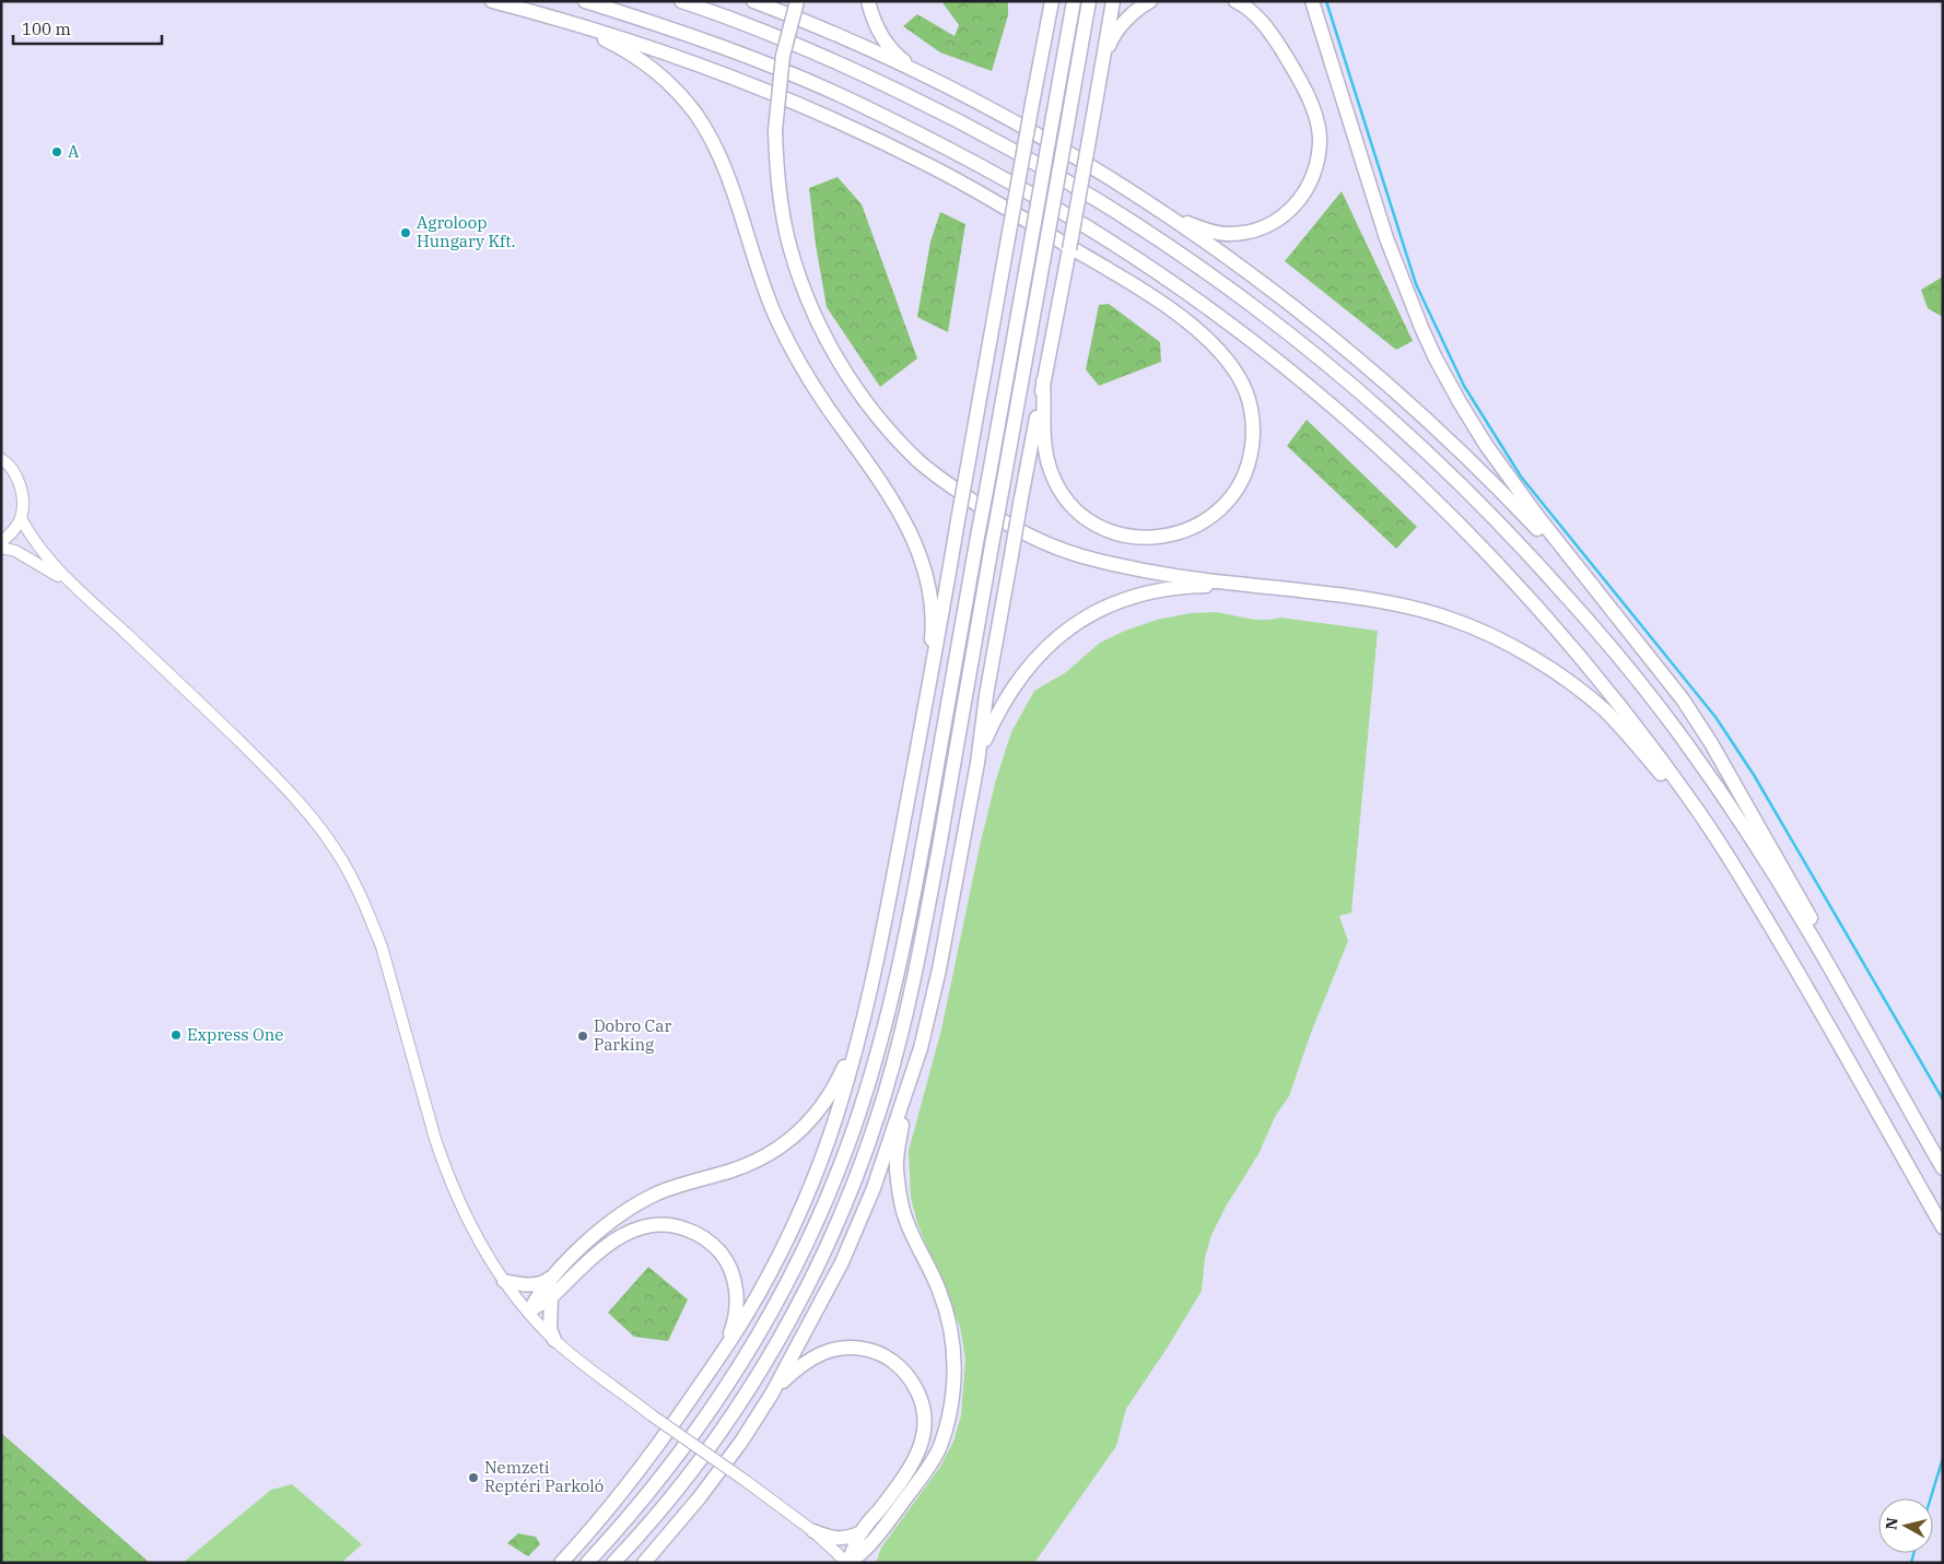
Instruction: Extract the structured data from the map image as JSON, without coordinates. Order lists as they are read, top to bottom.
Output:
{
  "places": [
    "A",
    "Agroloop Hungary Kft.",
    "Express One",
    "Dobro Car Parking",
    "Nemzeti Reptéri Parkoló"
  ],
  "scale_bar": "100 m",
  "north": "left"
}
